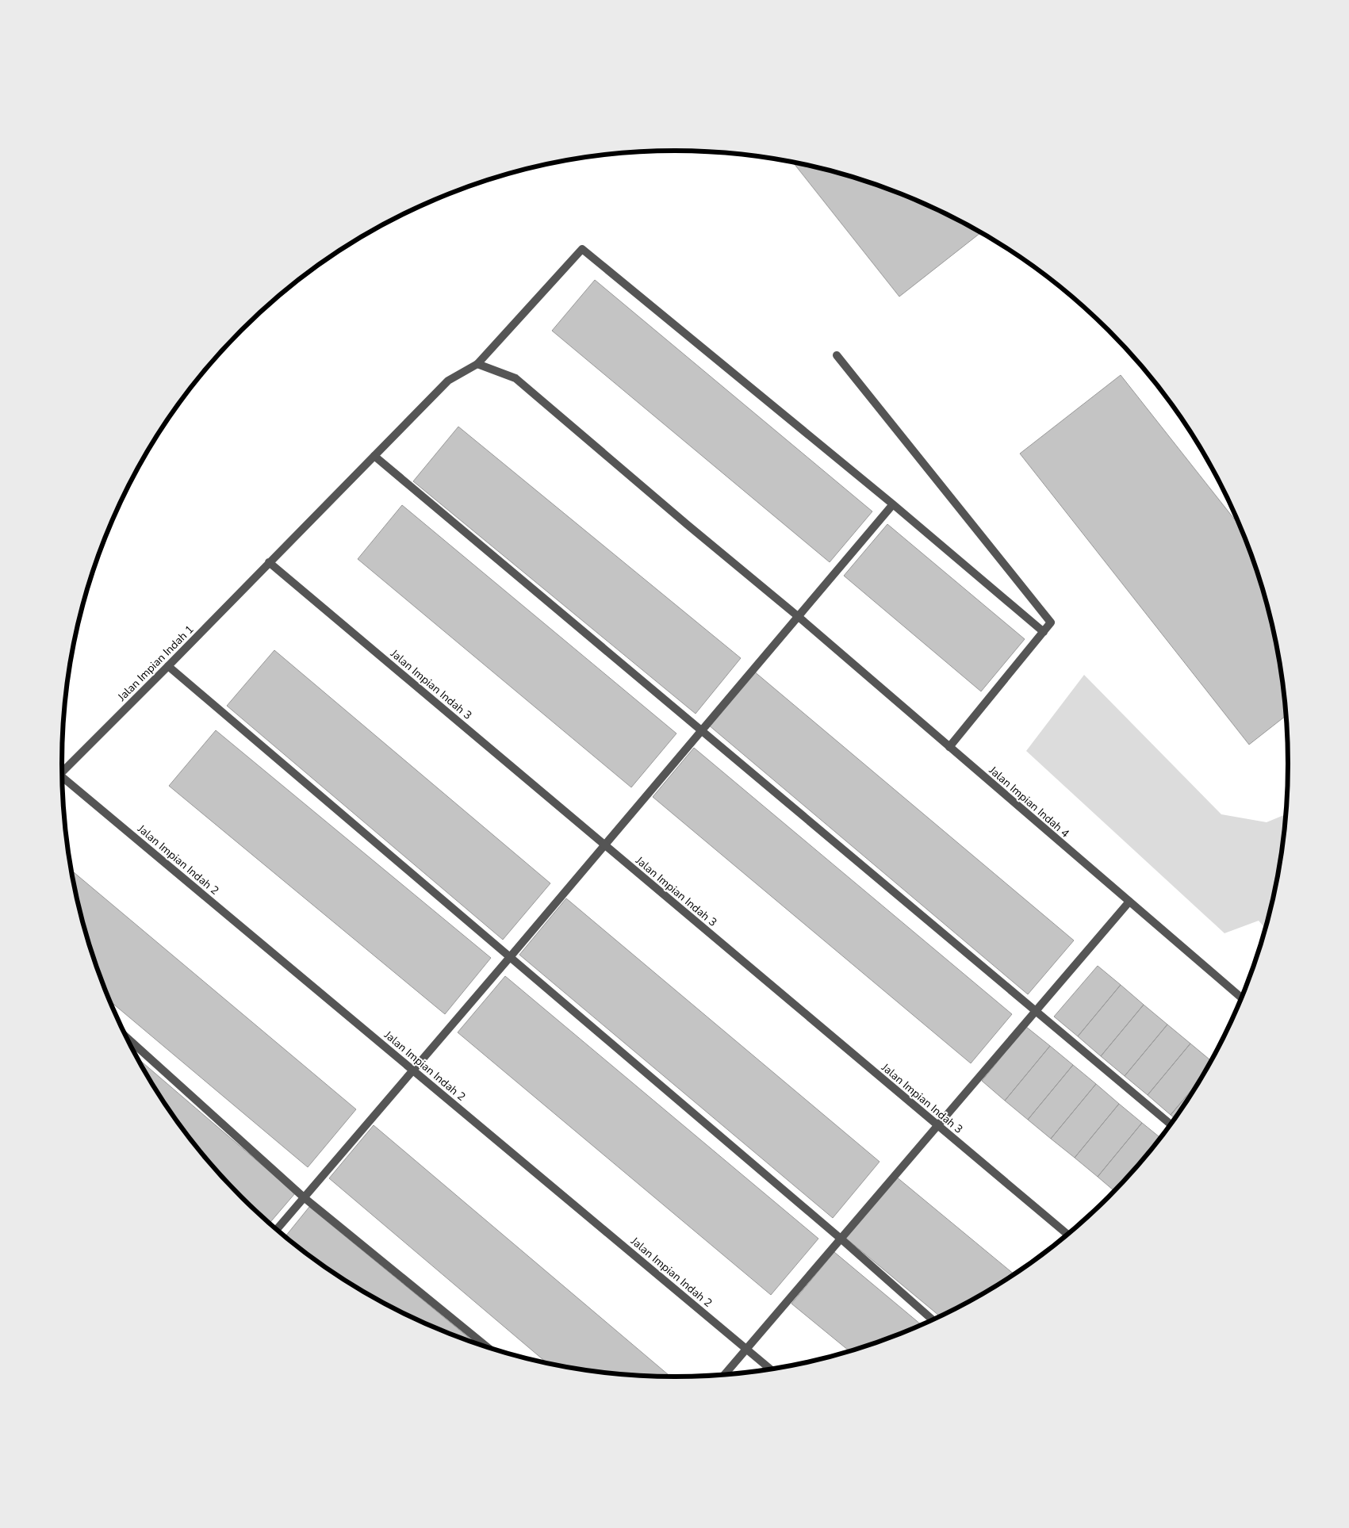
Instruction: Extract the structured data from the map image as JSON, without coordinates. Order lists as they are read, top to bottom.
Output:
{
  "streets": {
    "street": [
      "Jalan Impian Indah 1",
      "Jalan Impian Indah 3",
      "Jalan Impian Indah 4",
      "Jalan Impian Indah 2"
    ]
  },
  "crossings": [
    ["Jalan Impian Indah 1", "Jalan Impian Indah 3"],
    ["Jalan Impian Indah 1", "Jalan Impian Indah 4"]
  ]
}
